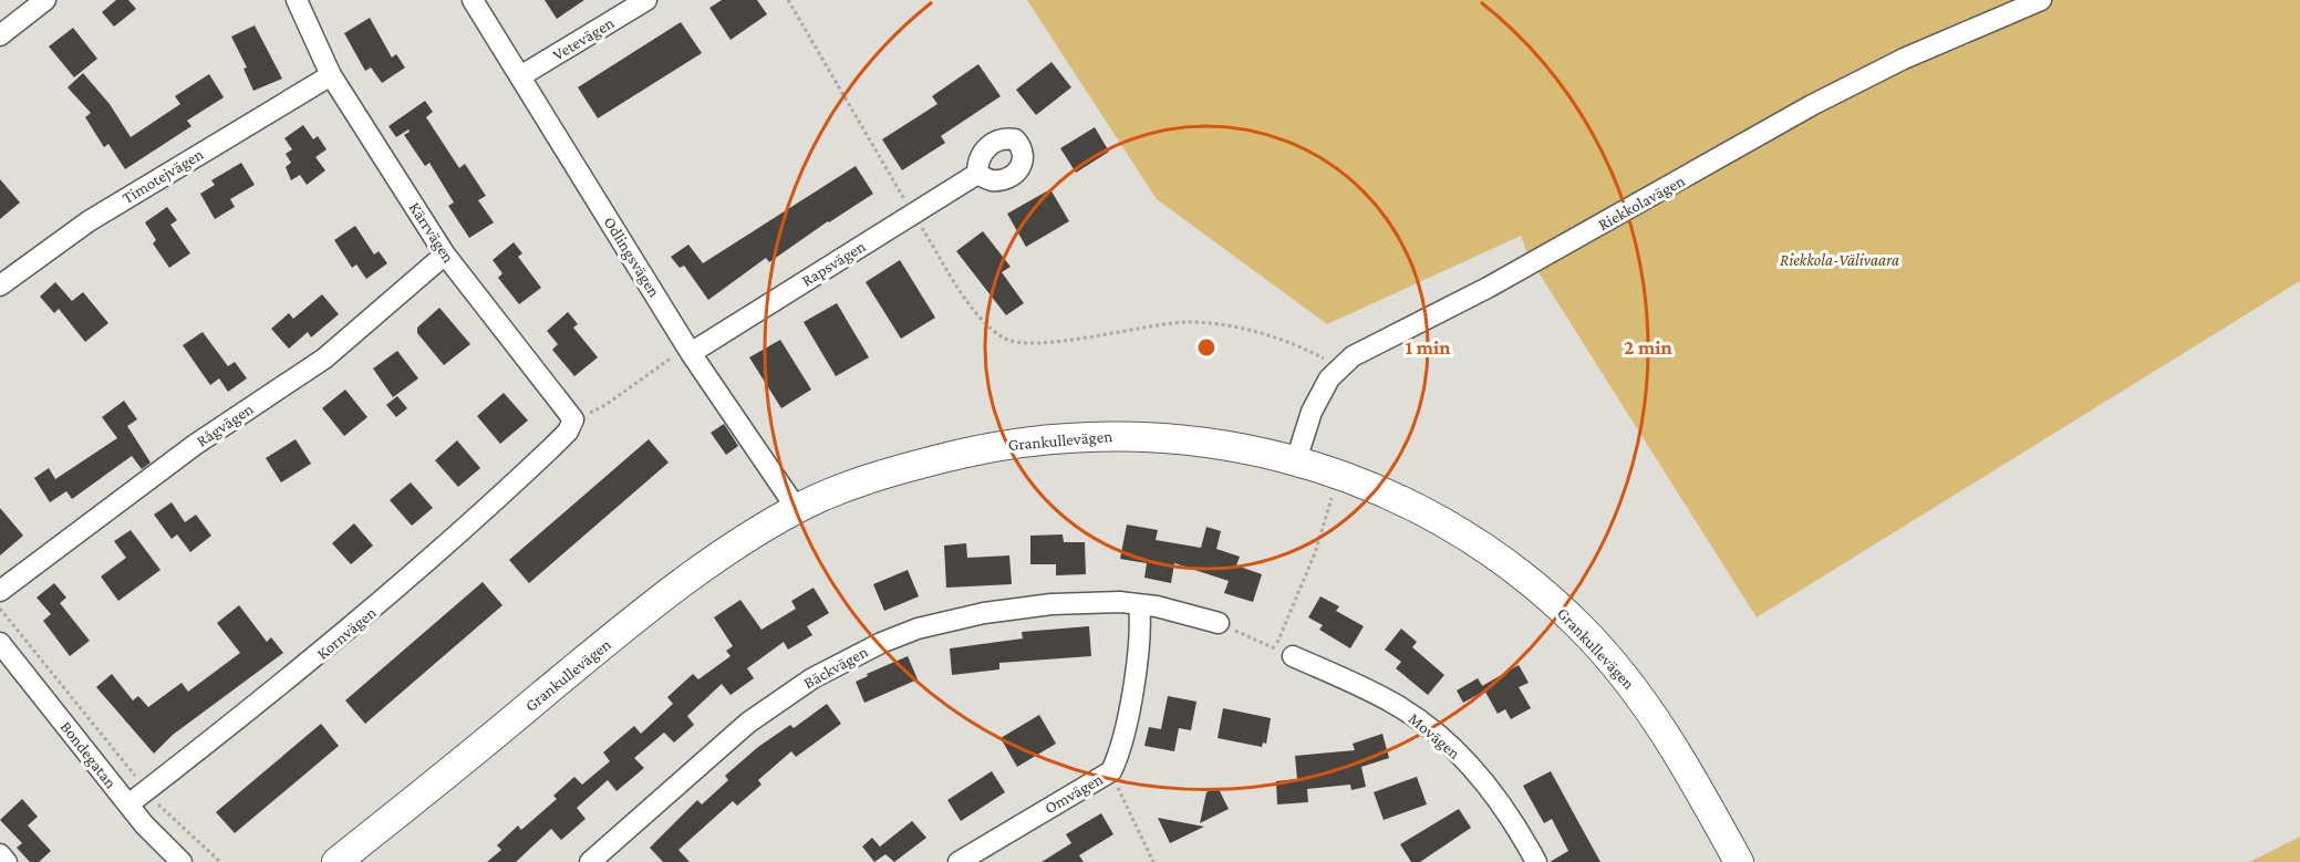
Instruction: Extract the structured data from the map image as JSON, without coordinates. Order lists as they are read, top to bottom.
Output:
{
  "streets": {
    "street": [
      "Vetevägen",
      "Timotejvägen",
      "Riekkolavägen",
      "Kärrvägen",
      "Odlingsvägen",
      "Rapsvägen",
      "Rågvägen",
      "Grankullevägen",
      "Kornvägen",
      "Bäckvägen",
      "Movägen",
      "Bondegatan",
      "Omvägen"
    ]
  },
  "crossings": [
    ["Vetevägen", "Odlingsvägen"],
    ["Timotejvägen", "Kärrvägen"],
    ["Riekkolavägen", "Grankullevägen"],
    ["Kärrvägen", "Rågvägen"],
    ["Kärrvägen", "Kornvägen"],
    ["Odlingsvägen", "Rapsvägen"],
    ["Odlingsvägen", "Grankullevägen"],
    ["Kornvägen", "Bondegatan"],
    ["Bäckvägen", "Omvägen"]
  ],
  "parks": ["Riekkola-Välivaara"],
  "rings": ["1 min", "2 min"]
}
